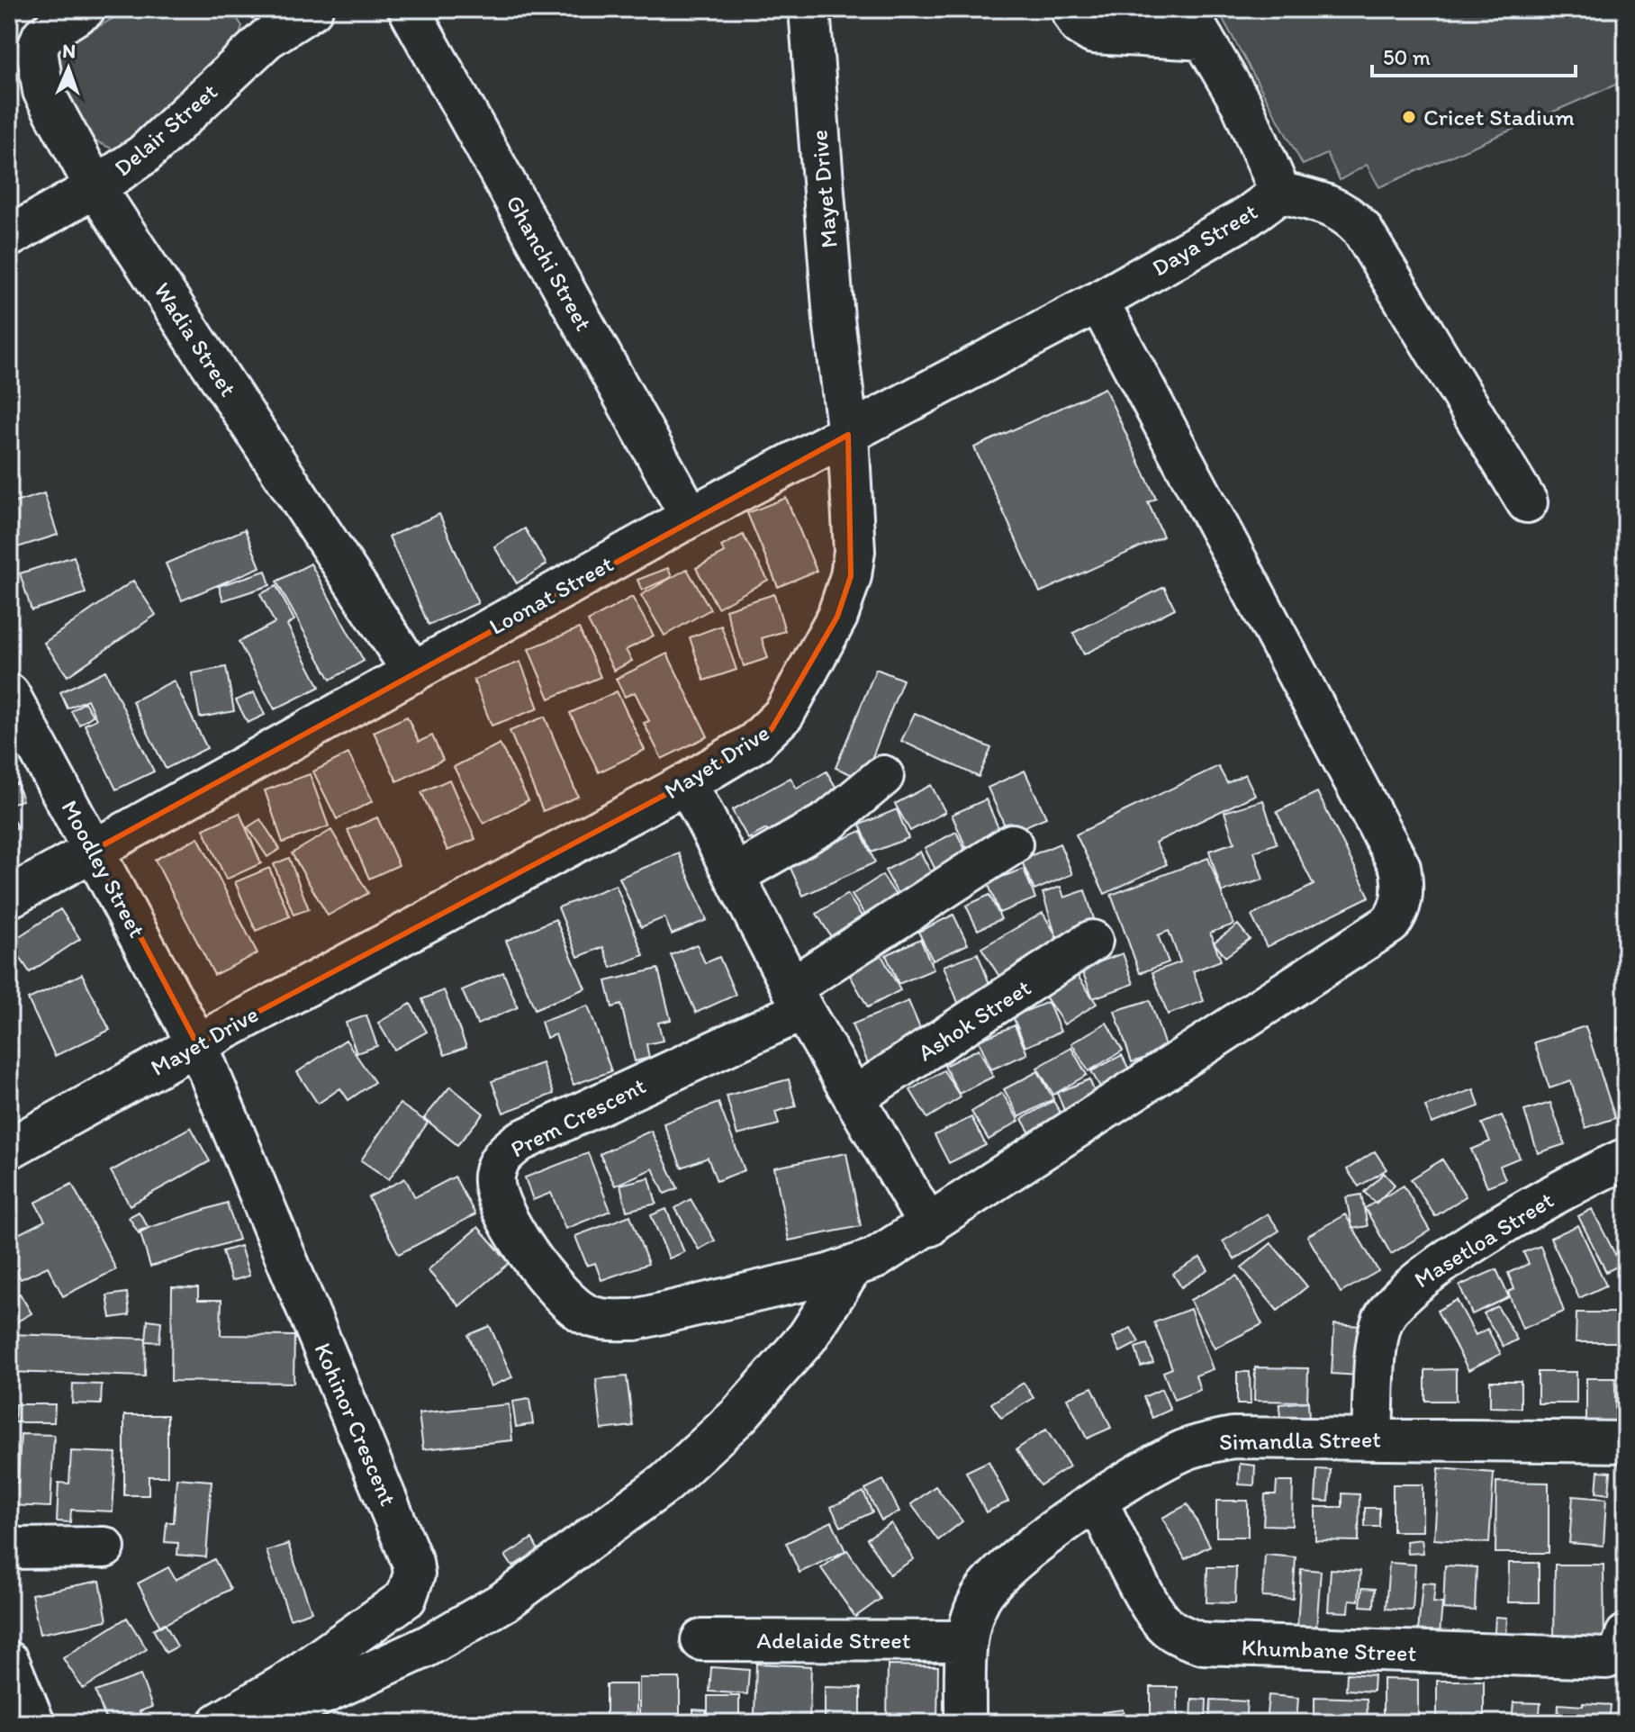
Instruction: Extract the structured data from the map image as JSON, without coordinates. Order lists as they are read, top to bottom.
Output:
{
  "streets": {
    "street": [
      "Delair Street",
      "Mayet Drive",
      "Daya Street",
      "Ghanchi Street",
      "Wadia Street",
      "Loonat Street",
      "Moodley Street",
      "Ashok Street",
      "Prem Crescent",
      "Masetloa Street",
      "Kohinor Crescent",
      "Simandla Street",
      "Adelaide Street",
      "Khumbane Street"
    ]
  },
  "crossings": [
    ["Delair Street", "Wadia Street"],
    ["Mayet Drive", "Loonat Street"],
    ["Mayet Drive", "Moodley Street"],
    ["Mayet Drive", "Kohinor Crescent"],
    ["Daya Street", "Loonat Street"],
    ["Daya Street", "Prem Crescent"],
    ["Ghanchi Street", "Loonat Street"],
    ["Wadia Street", "Loonat Street"],
    ["Loonat Street", "Moodley Street"],
    ["Loonat Street", "Prem Crescent"],
    ["Moodley Street", "Kohinor Crescent"],
    ["Masetloa Street", "Simandla Street"],
    ["Simandla Street", "Adelaide Street"],
    ["Simandla Street", "Khumbane Street"]
  ],
  "places": ["Cricet Stadium"],
  "scale_bar": "50 m",
  "north": "top"
}
